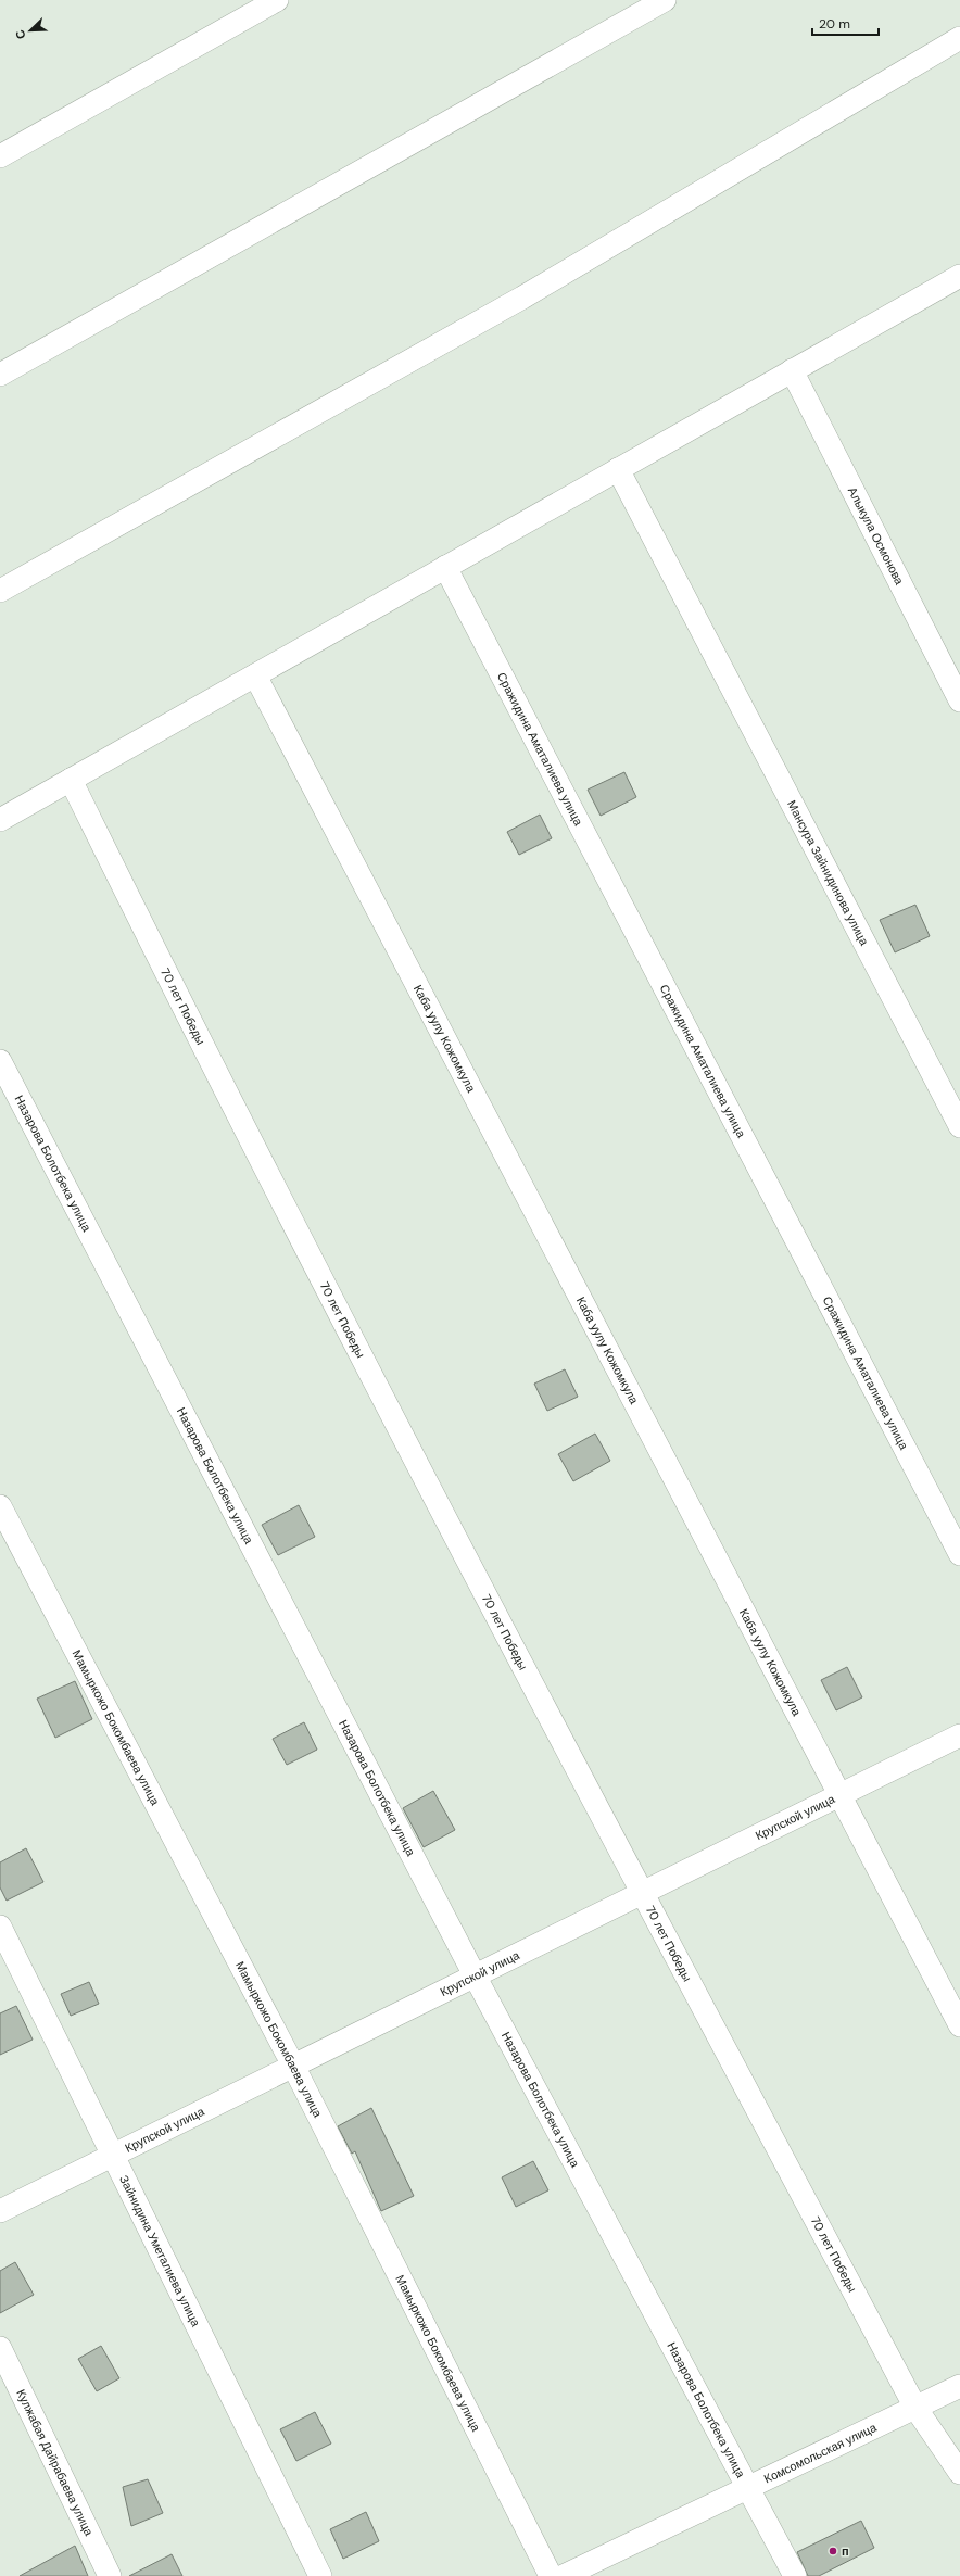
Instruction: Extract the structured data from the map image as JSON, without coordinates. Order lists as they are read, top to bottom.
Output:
{
  "streets": {
    "street": [
      "Алыкула Осмонова",
      "Сражидина Аматалиева улица",
      "Мансура Зайнидинова улица",
      "70 лет Победы",
      "Каба уулу Кожомкула",
      "Назарова Болотбека улица",
      "Мамыркожо Бокомбаева улица",
      "Крупской улица",
      "Зайнидина Уметалиева улица",
      "Комсомольская улица",
      "Кулжабая Дайрабаева улица"
    ]
  },
  "crossings": [
    ["70 лет Победы", "Крупской улица"],
    ["70 лет Победы", "Комсомольская улица"],
    ["Каба уулу Кожомкула", "Крупской улица"],
    ["Назарова Болотбека улица", "Крупской улица"],
    ["Назарова Болотбека улица", "Комсомольская улица"],
    ["Мамыркожо Бокомбаева улица", "Крупской улица"],
    ["Мамыркожо Бокомбаева улица", "Комсомольская улица"],
    ["Крупской улица", "Зайнидина Уметалиева улица"]
  ],
  "places": ["п"],
  "scale_bar": "20 m",
  "north": "bottom left"
}
